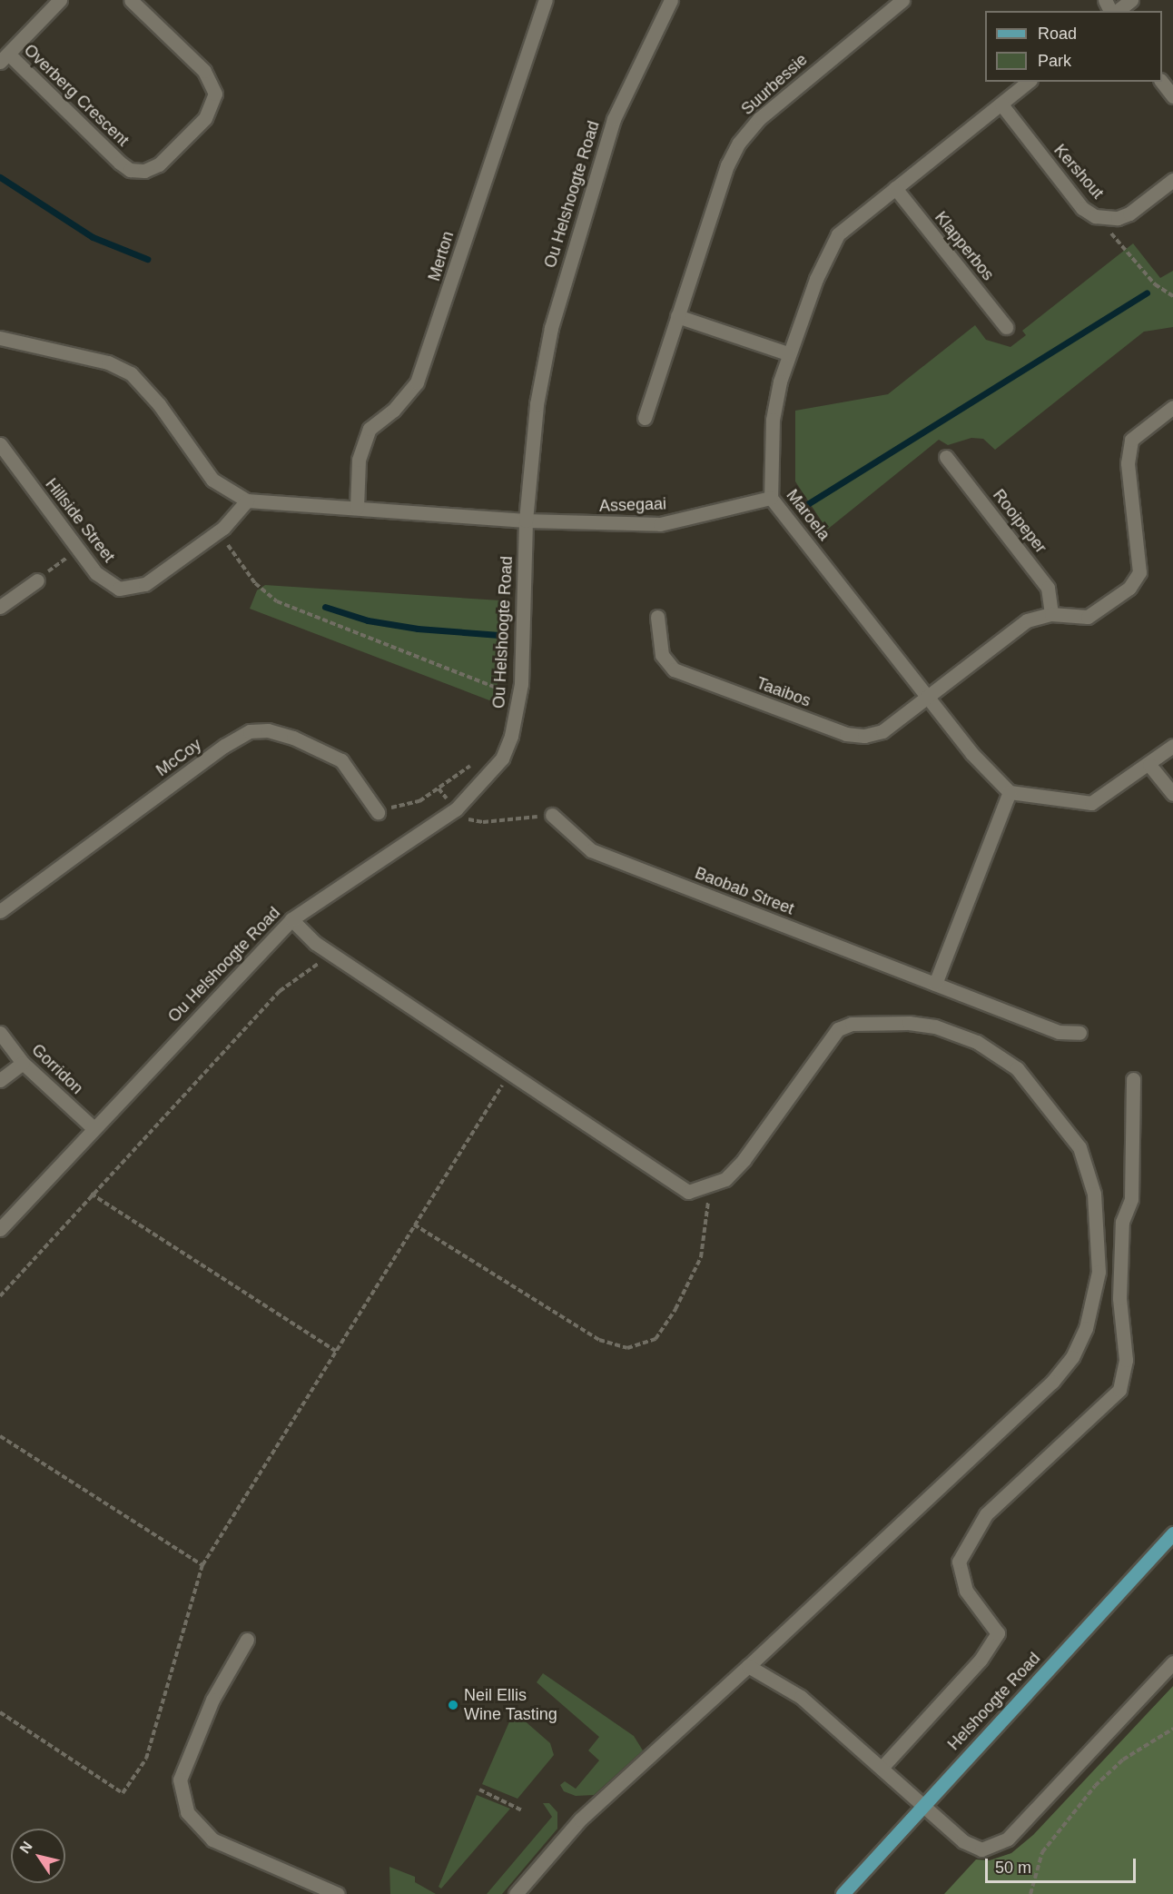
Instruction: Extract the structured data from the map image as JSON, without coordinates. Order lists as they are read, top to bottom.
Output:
{
  "streets": {
    "main road": ["Helshoogte Road"],
    "street": [
      "Suurbessie",
      "Overberg Crescent",
      "Kershout",
      "Ou Helshoogte Road",
      "Klapperbos",
      "Merton",
      "Assegaai",
      "Maroela",
      "Hillside Street",
      "Rooipeper",
      "Taaibos",
      "McCoy",
      "Baobab Street",
      "Gorridon"
    ]
  },
  "crossings": [
    ["Kershout", "Maroela"],
    ["Ou Helshoogte Road", "Assegaai"],
    ["Ou Helshoogte Road", "Gorridon"],
    ["Klapperbos", "Maroela"],
    ["Assegaai", "Maroela"],
    ["Maroela", "Taaibos"],
    ["Rooipeper", "Taaibos"]
  ],
  "places": ["Neil Ellis Wine Tasting"],
  "legend": ["Road", "Park"],
  "scale_bar": "50 m",
  "north": "top left"
}
